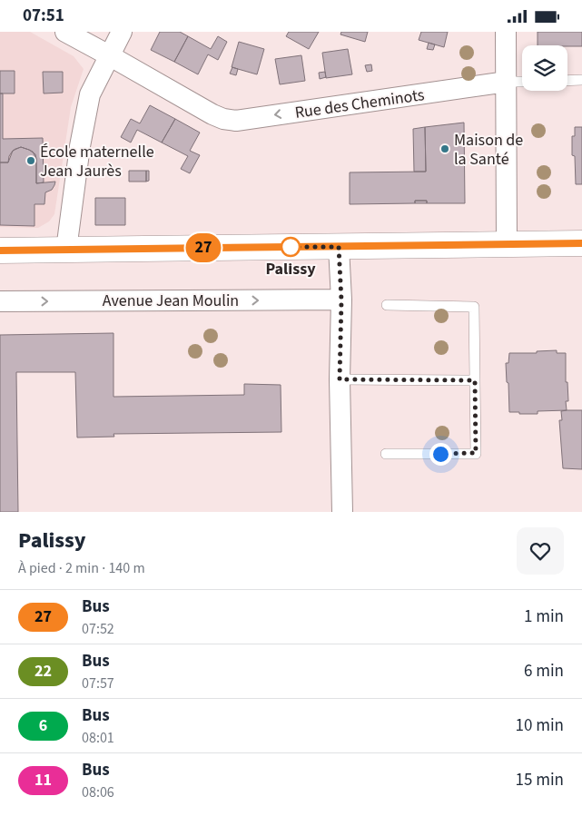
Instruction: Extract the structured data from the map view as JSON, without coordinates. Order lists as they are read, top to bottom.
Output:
{
  "streets": {
    "street": ["Rue des Cheminots", "Avenue Jean Moulin"]
  },
  "places": ["Maison de la Santé", "École maternelle Jean Jaurès", "Palissy"],
  "lines": ["bus line 27"],
  "page": {
    "status": "07:51",
    "on_map": "27",
    "heading": ["Palissy", "À pied · 2 min · 140 m"],
    "list": [
      {
        "mark": "27",
        "name": "Bus",
        "note": "07:52",
        "value": "1 min"
      },
      {
        "mark": "22",
        "name": "Bus",
        "note": "07:57",
        "value": "6 min"
      },
      {
        "mark": "6",
        "name": "Bus",
        "note": "08:01",
        "value": "10 min"
      },
      {
        "mark": "11",
        "name": "Bus",
        "note": "08:06",
        "value": "15 min"
      }
    ]
  }
}
